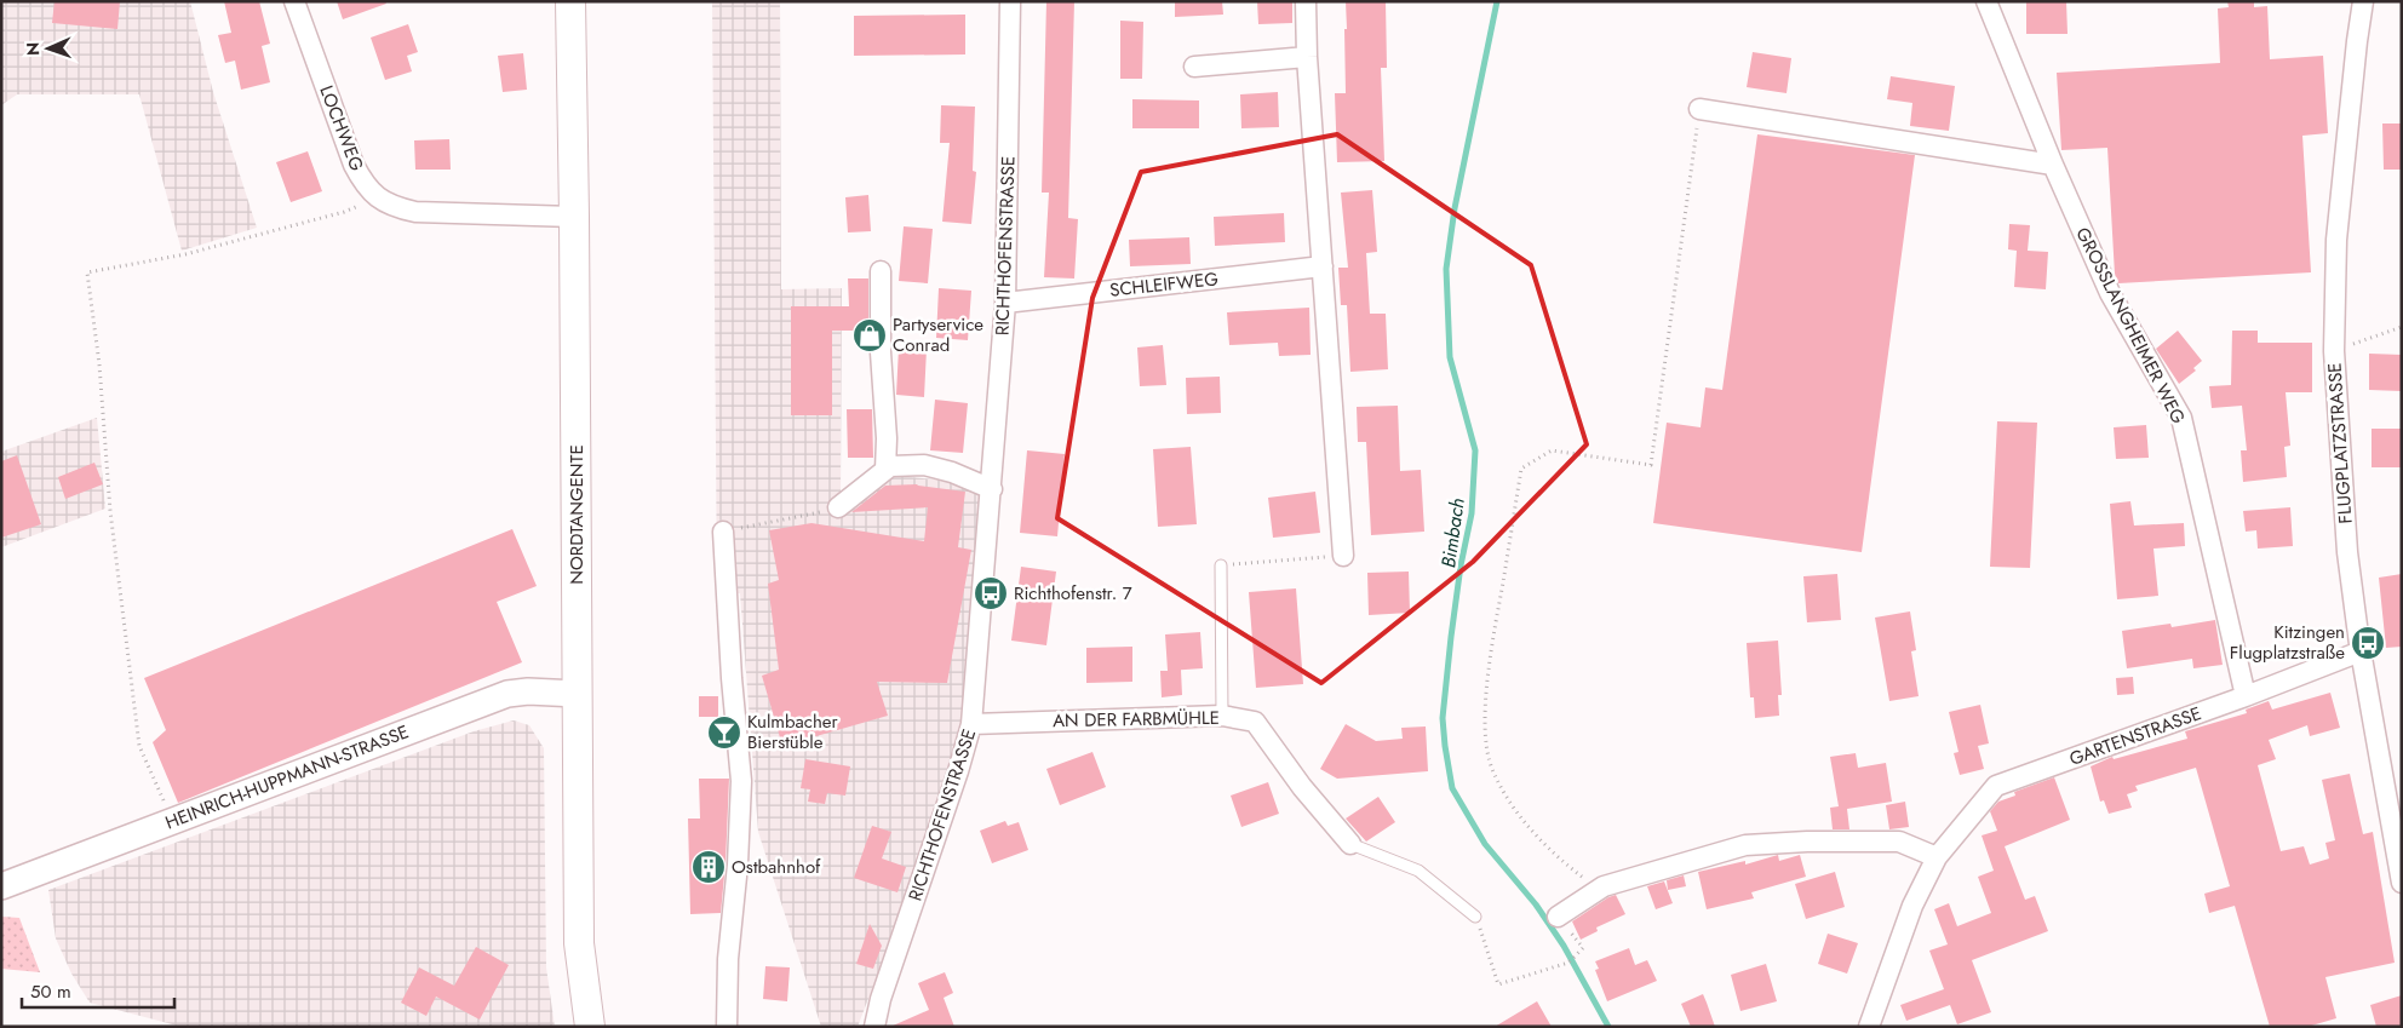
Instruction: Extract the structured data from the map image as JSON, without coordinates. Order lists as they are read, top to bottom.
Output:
{
  "streets": {
    "main road": ["NORDTANGENTE"],
    "street": [
      "LOCHWEG",
      "RICHTHOFENSTRASSE",
      "SCHLEIFWEG",
      "GROSSLANGHEIMER WEG",
      "FLUGPLATZSTRASSE",
      "AN DER FARBMÜHLE",
      "GARTENSTRASSE",
      "HEINRICH-HUPPMANN-STRASSE"
    ]
  },
  "crossings": [
    ["LOCHWEG", "NORDTANGENTE"],
    ["RICHTHOFENSTRASSE", "SCHLEIFWEG"],
    ["RICHTHOFENSTRASSE", "AN DER FARBMÜHLE"],
    ["GROSSLANGHEIMER WEG", "GARTENSTRASSE"],
    ["FLUGPLATZSTRASSE", "GARTENSTRASSE"],
    ["NORDTANGENTE", "HEINRICH-HUPPMANN-STRASSE"]
  ],
  "water": ["Bimbach"],
  "places": {
    "shop": ["Partyservice Conrad"],
    "bus stop": ["Richthofenstr. 7", "Kitzingen Flugplatzstraße"],
    "bar": ["Kulmbacher Bierstüble"],
    "building": ["Ostbahnhof"]
  },
  "scale_bar": "50 m",
  "north": "left"
}
